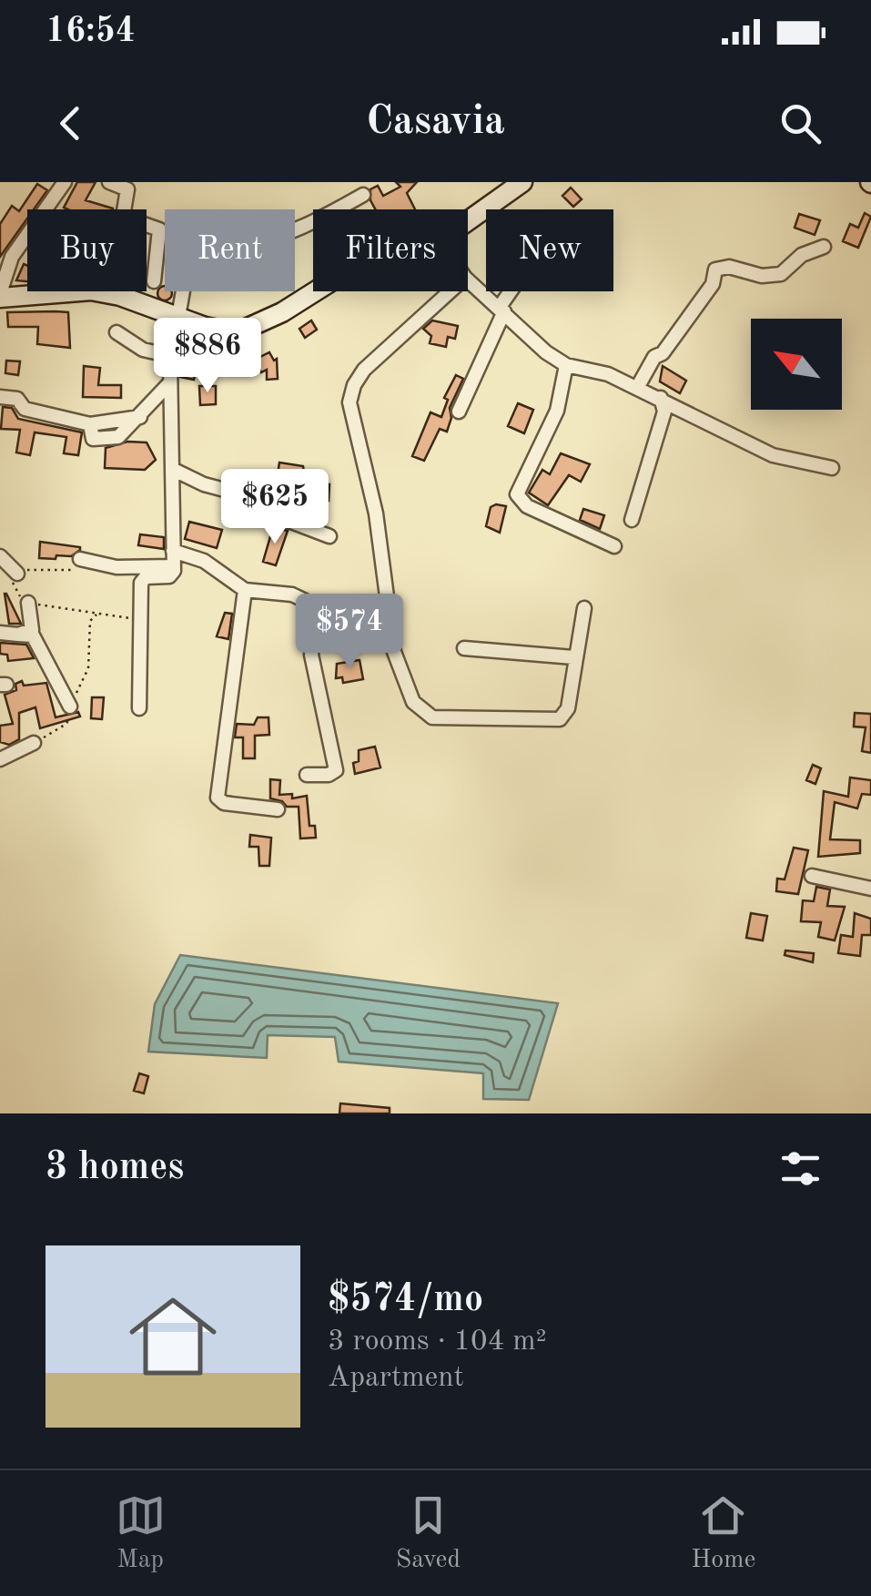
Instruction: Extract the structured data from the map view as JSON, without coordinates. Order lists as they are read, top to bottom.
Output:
{
  "north": "top left",
  "page": {
    "status": "16:54",
    "header": "Casavia",
    "chip": [
      "Buy",
      "Rent",
      "Filters",
      "New"
    ],
    "price": ["$886", "$625", "$574"],
    "heading": "3 homes",
    "list": [
      {
        "name": "$574/mo",
        "note": "3 rooms · 104 m² · Apartment"
      }
    ],
    "tabs": ["Map", "Saved", "Home"]
  }
}
